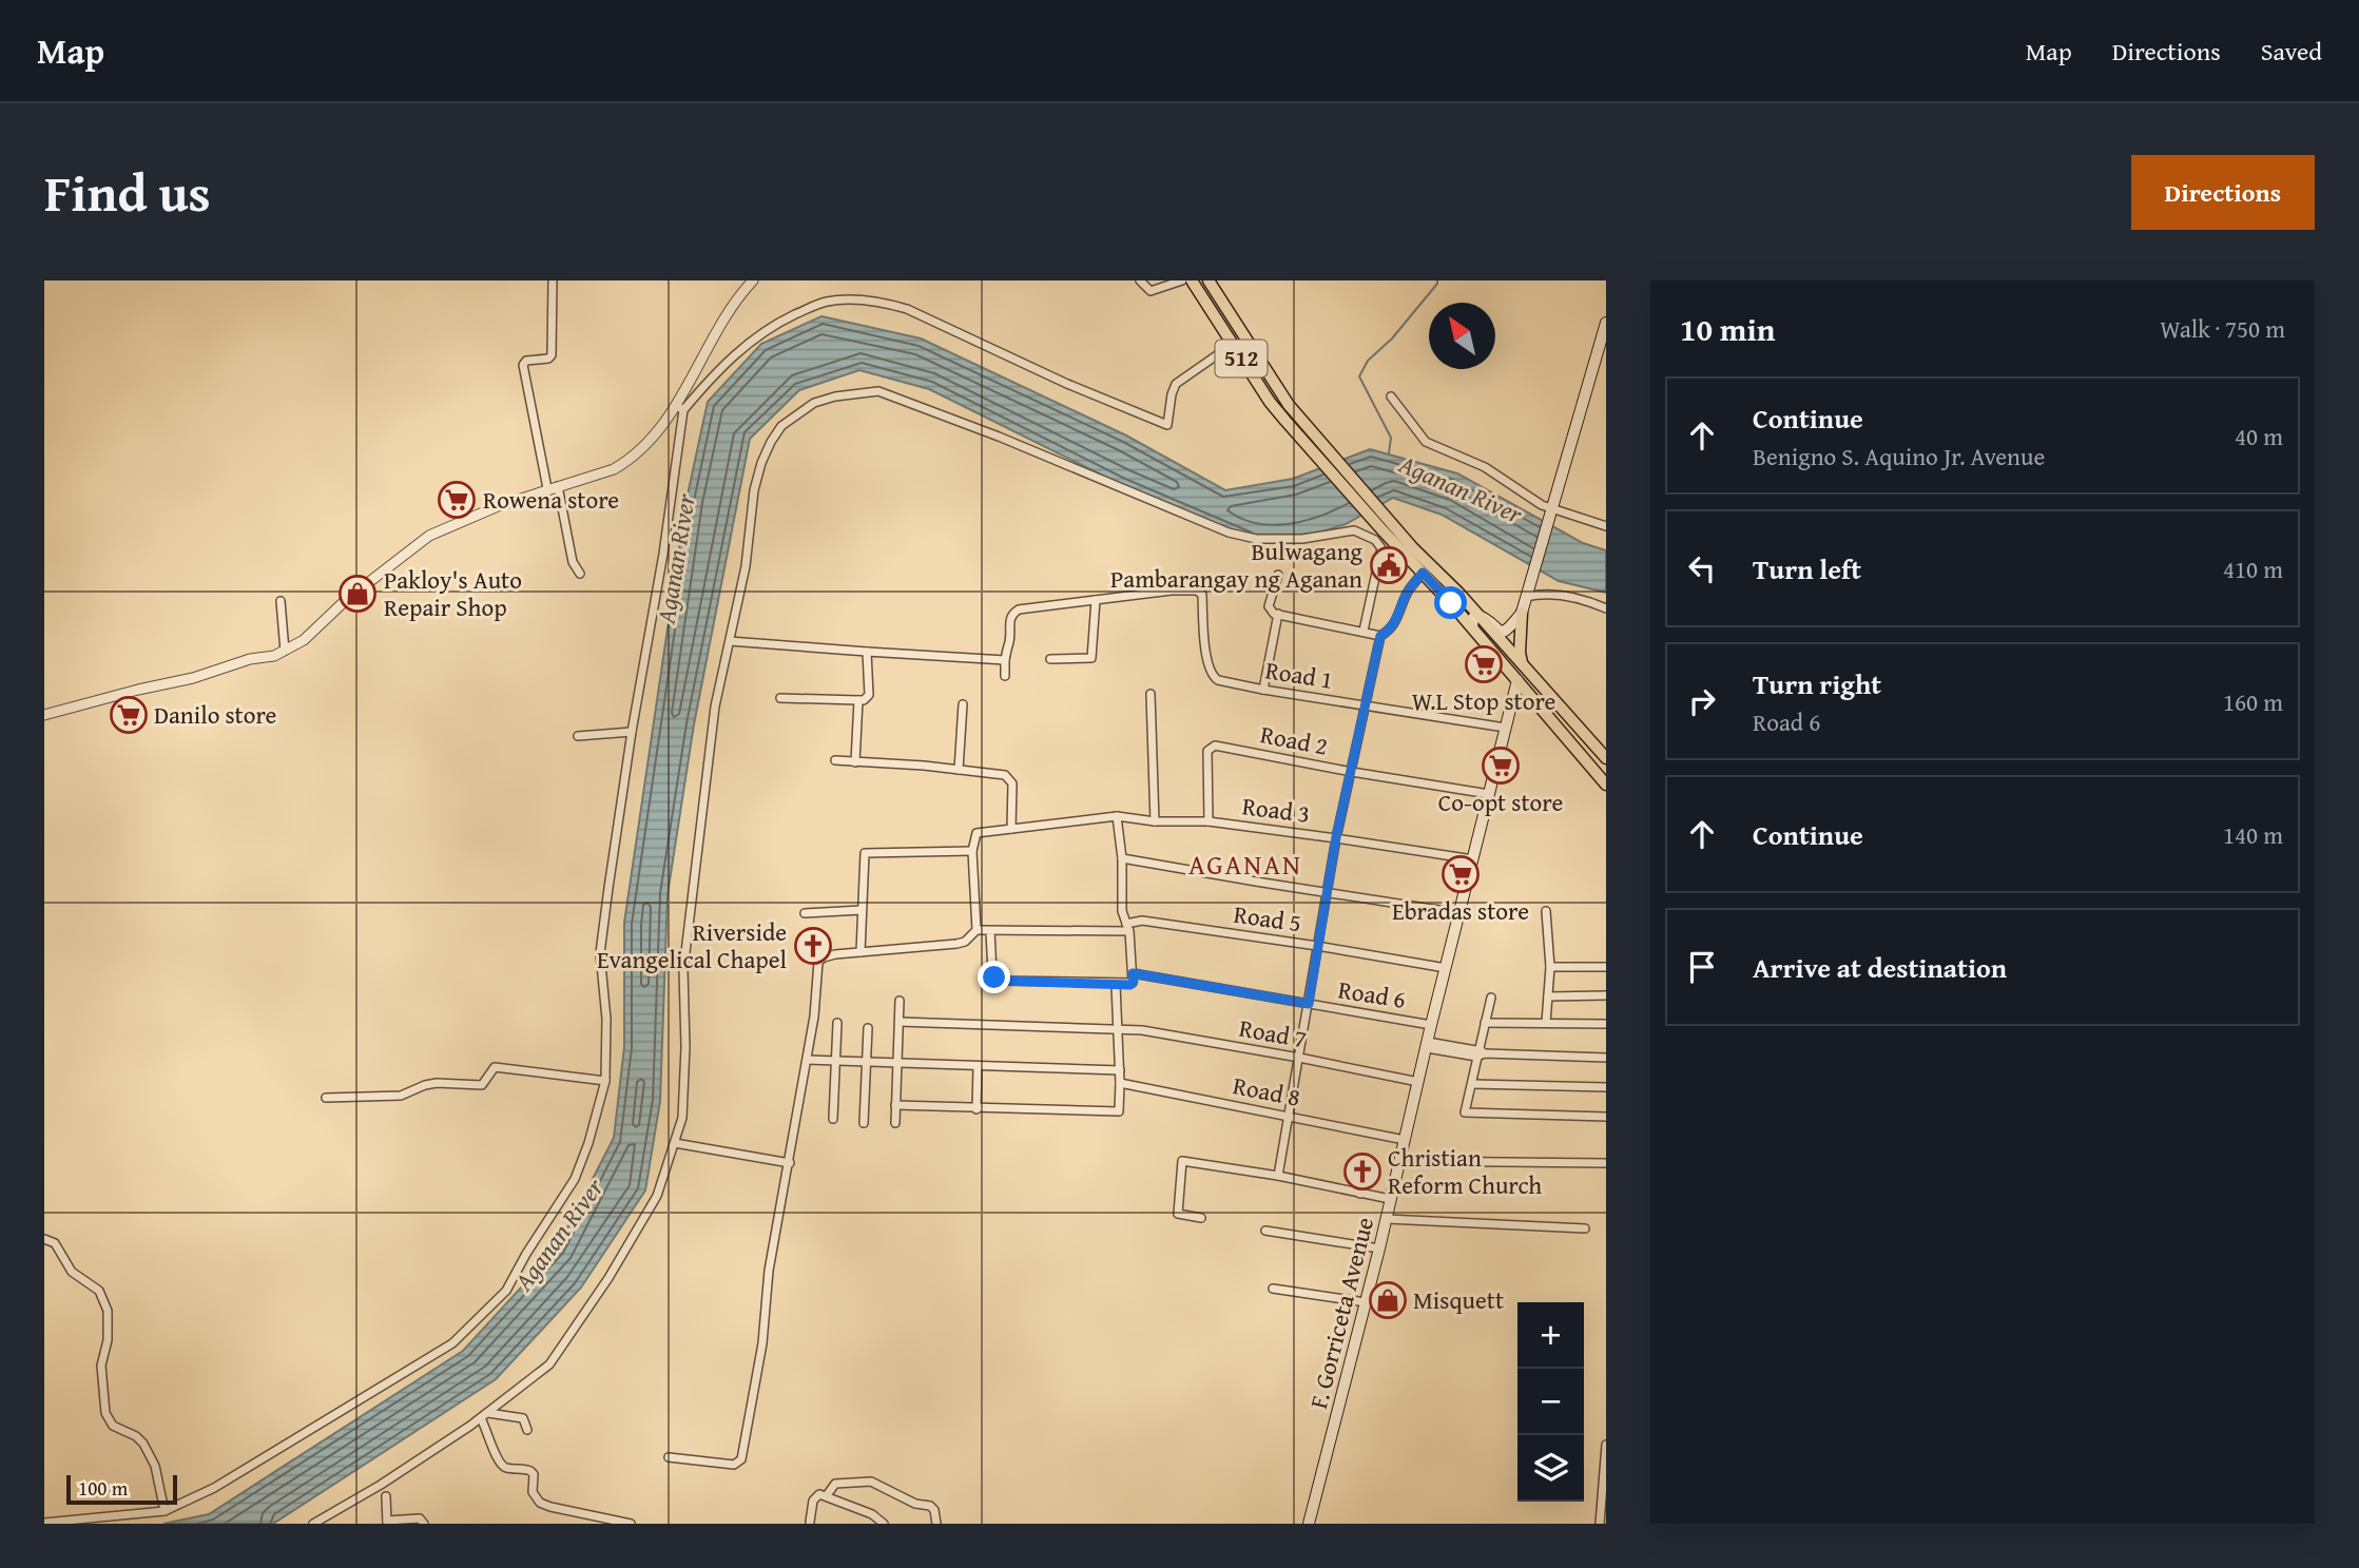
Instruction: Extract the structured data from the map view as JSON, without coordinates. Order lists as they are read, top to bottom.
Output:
{
  "streets": {
    "main road": ["512", "F. Gorriceta Avenue"],
    "street": [
      "Road 1",
      "Road 2",
      "Road 3",
      "Road 5",
      "Road 6",
      "Road 7",
      "Road 8"
    ]
  },
  "crossings": [
    ["512", "F. Gorriceta Avenue"],
    ["Road 1", "F. Gorriceta Avenue"],
    ["Road 2", "Road 3"],
    ["Road 2", "F. Gorriceta Avenue"],
    ["Road 3", "F. Gorriceta Avenue"],
    ["Road 5", "F. Gorriceta Avenue"],
    ["Road 6", "F. Gorriceta Avenue"],
    ["Road 7", "F. Gorriceta Avenue"],
    ["Road 8", "F. Gorriceta Avenue"]
  ],
  "districts": ["AGANAN"],
  "water": ["Aganan River"],
  "places": {
    "supermarket": [
      "Rowena store",
      "W.L Stop store",
      "Danilo store",
      "Co-opt store",
      "Ebradas store"
    ],
    "public building": ["Bulwagang Pambarangay ng Aganan"],
    "shop": ["Pakloy's Auto Repair Shop", "Misquett"],
    "church": ["Riverside Evangelical Chapel", "Christian Reform Church"]
  },
  "scale_bar": "100 m",
  "north": "top left",
  "page": {
    "header": "Map",
    "nav": ["Map", "Directions", "Saved"],
    "title": "Find us",
    "buttons": "Directions",
    "heading": ["10 min", "Walk · 750 m"],
    "list": [
      ["Continue", "Benigno S. Aquino Jr. Avenue", "40 m"],
      ["Turn left", "410 m"],
      ["Turn right", "Road 6", "160 m"],
      ["Continue", "140 m"],
      "Arrive at destination"
    ],
    "map_buttons": ["+", "−"],
    "scale": "100 m"
  }
}
